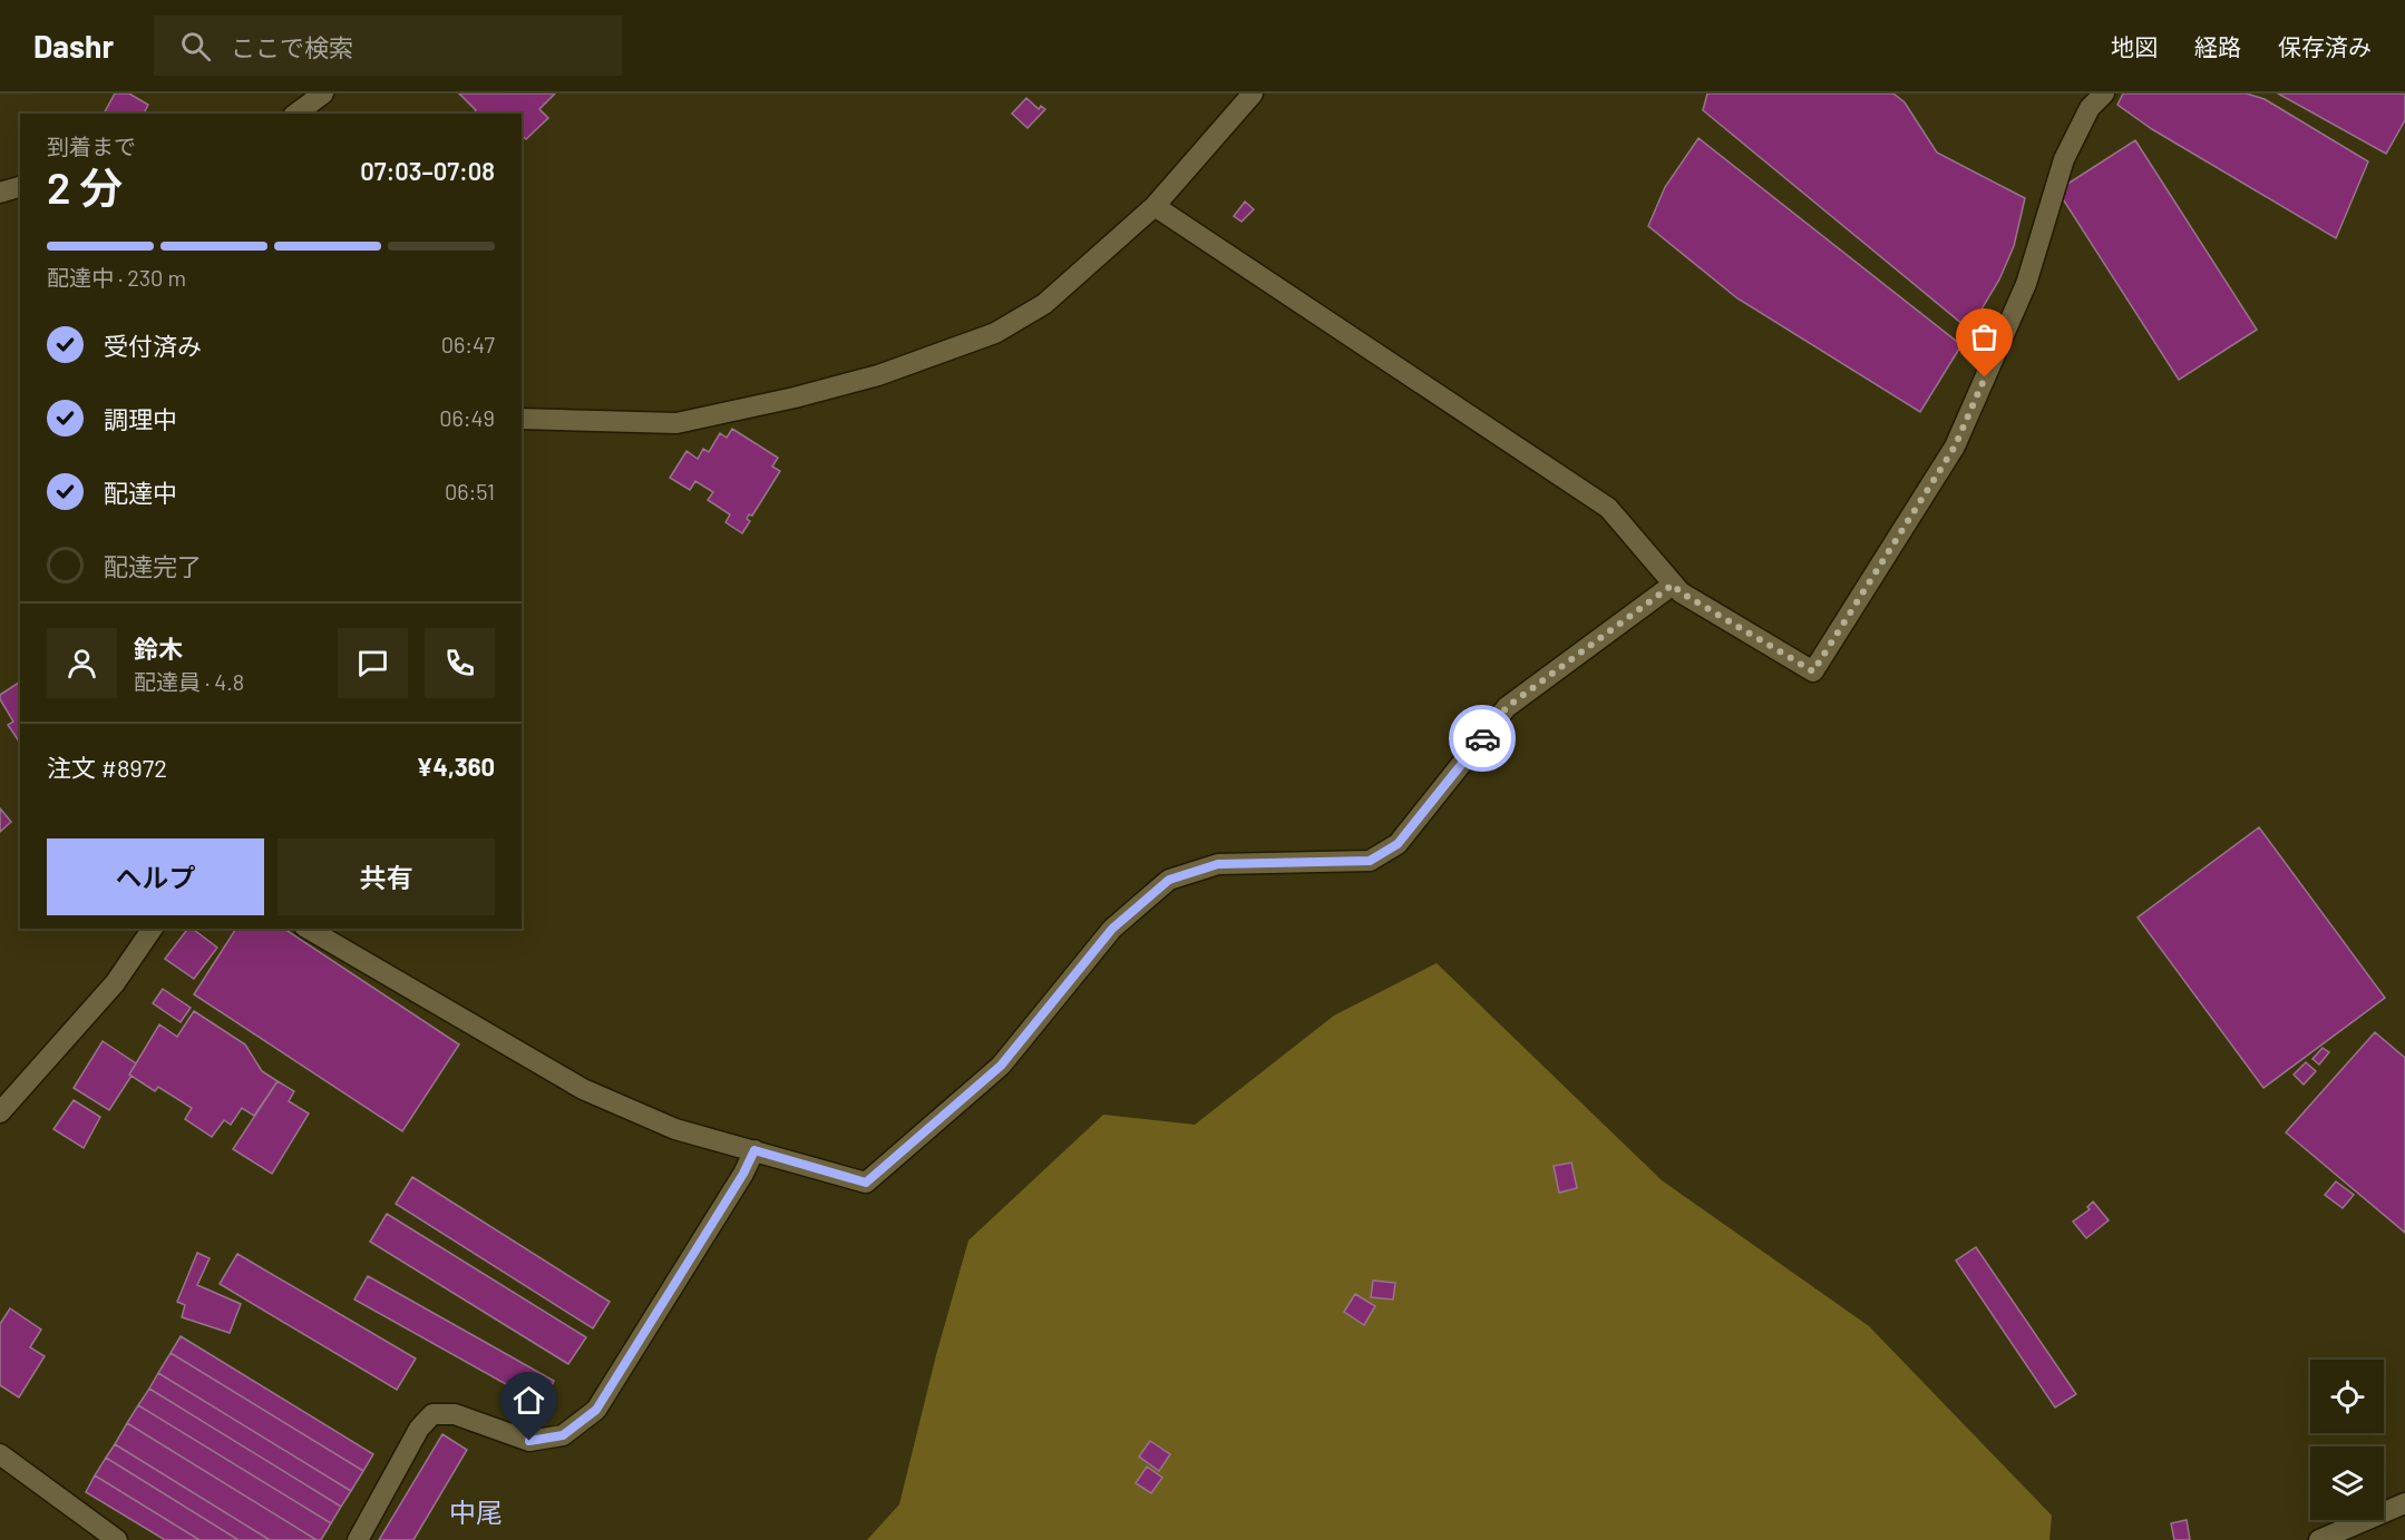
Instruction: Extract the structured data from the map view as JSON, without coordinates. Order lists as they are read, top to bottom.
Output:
{
  "districts": ["中尾"],
  "page": {
    "header": "Dashr",
    "search": "ここで検索",
    "nav": ["地図", "経路", "保存済み"],
    "heading": ["2 分", "到着まで", "07:03–07:08"],
    "panel": [
      "鈴木",
      "配達員 · 4.8",
      "注文 #8972",
      "¥4,360"
    ],
    "bar": "配達中 · 230 m",
    "list": [
      ["受付済み", "06:47"],
      ["調理中", "06:49"],
      ["配達中", "06:51"],
      "配達完了"
    ],
    "buttons": ["ヘルプ", "共有"]
  }
}
